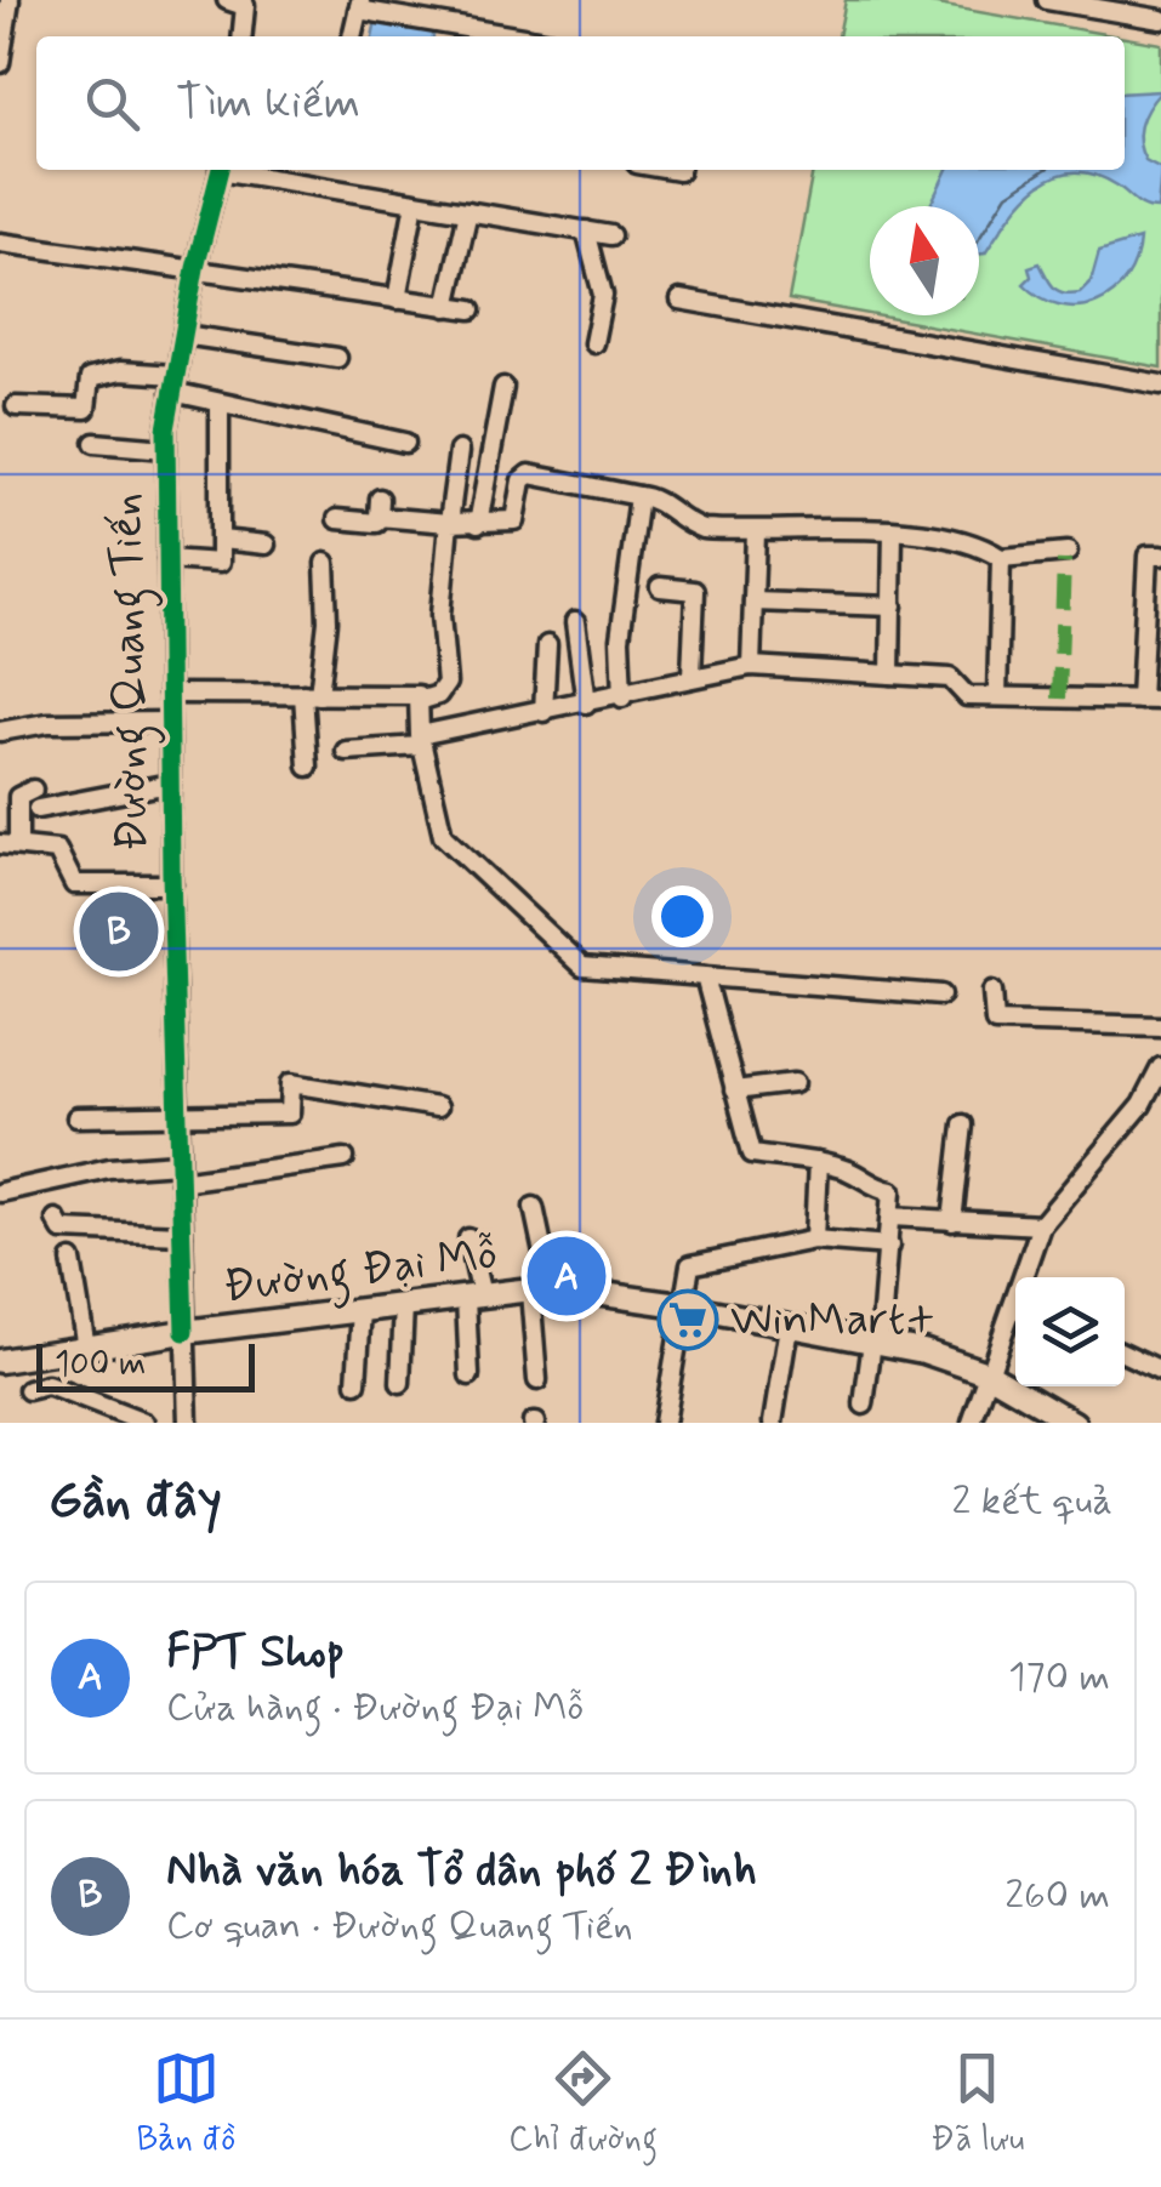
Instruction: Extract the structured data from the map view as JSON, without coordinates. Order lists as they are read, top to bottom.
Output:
{
  "streets": {
    "main road": ["Đường Đại Mỗ"],
    "street": ["Đường Quang Tiến"]
  },
  "crossings": [
    ["Đường Quang Tiến", "Đường Đại Mỗ"]
  ],
  "places": {
    "supermarket": ["WinMart+"]
  },
  "scale_bar": "100 m",
  "north": "top",
  "page": {
    "search": "Tìm kiếm",
    "pins": ["B", "A"],
    "scale": "100 m",
    "heading": ["Gần đây", "2 kết quả"],
    "list": [
      {
        "mark": "A",
        "name": "FPT Shop",
        "note": "Cửa hàng · Đường Đại Mỗ",
        "value": "170 m"
      },
      {
        "mark": "B",
        "name": "Nhà văn hóa Tổ dân phố 2 Đình",
        "note": "Cơ quan · Đường Quang Tiến",
        "value": "260 m"
      }
    ],
    "nav": ["Bản đồ", "Chỉ đường", "Đã lưu"]
  }
}
